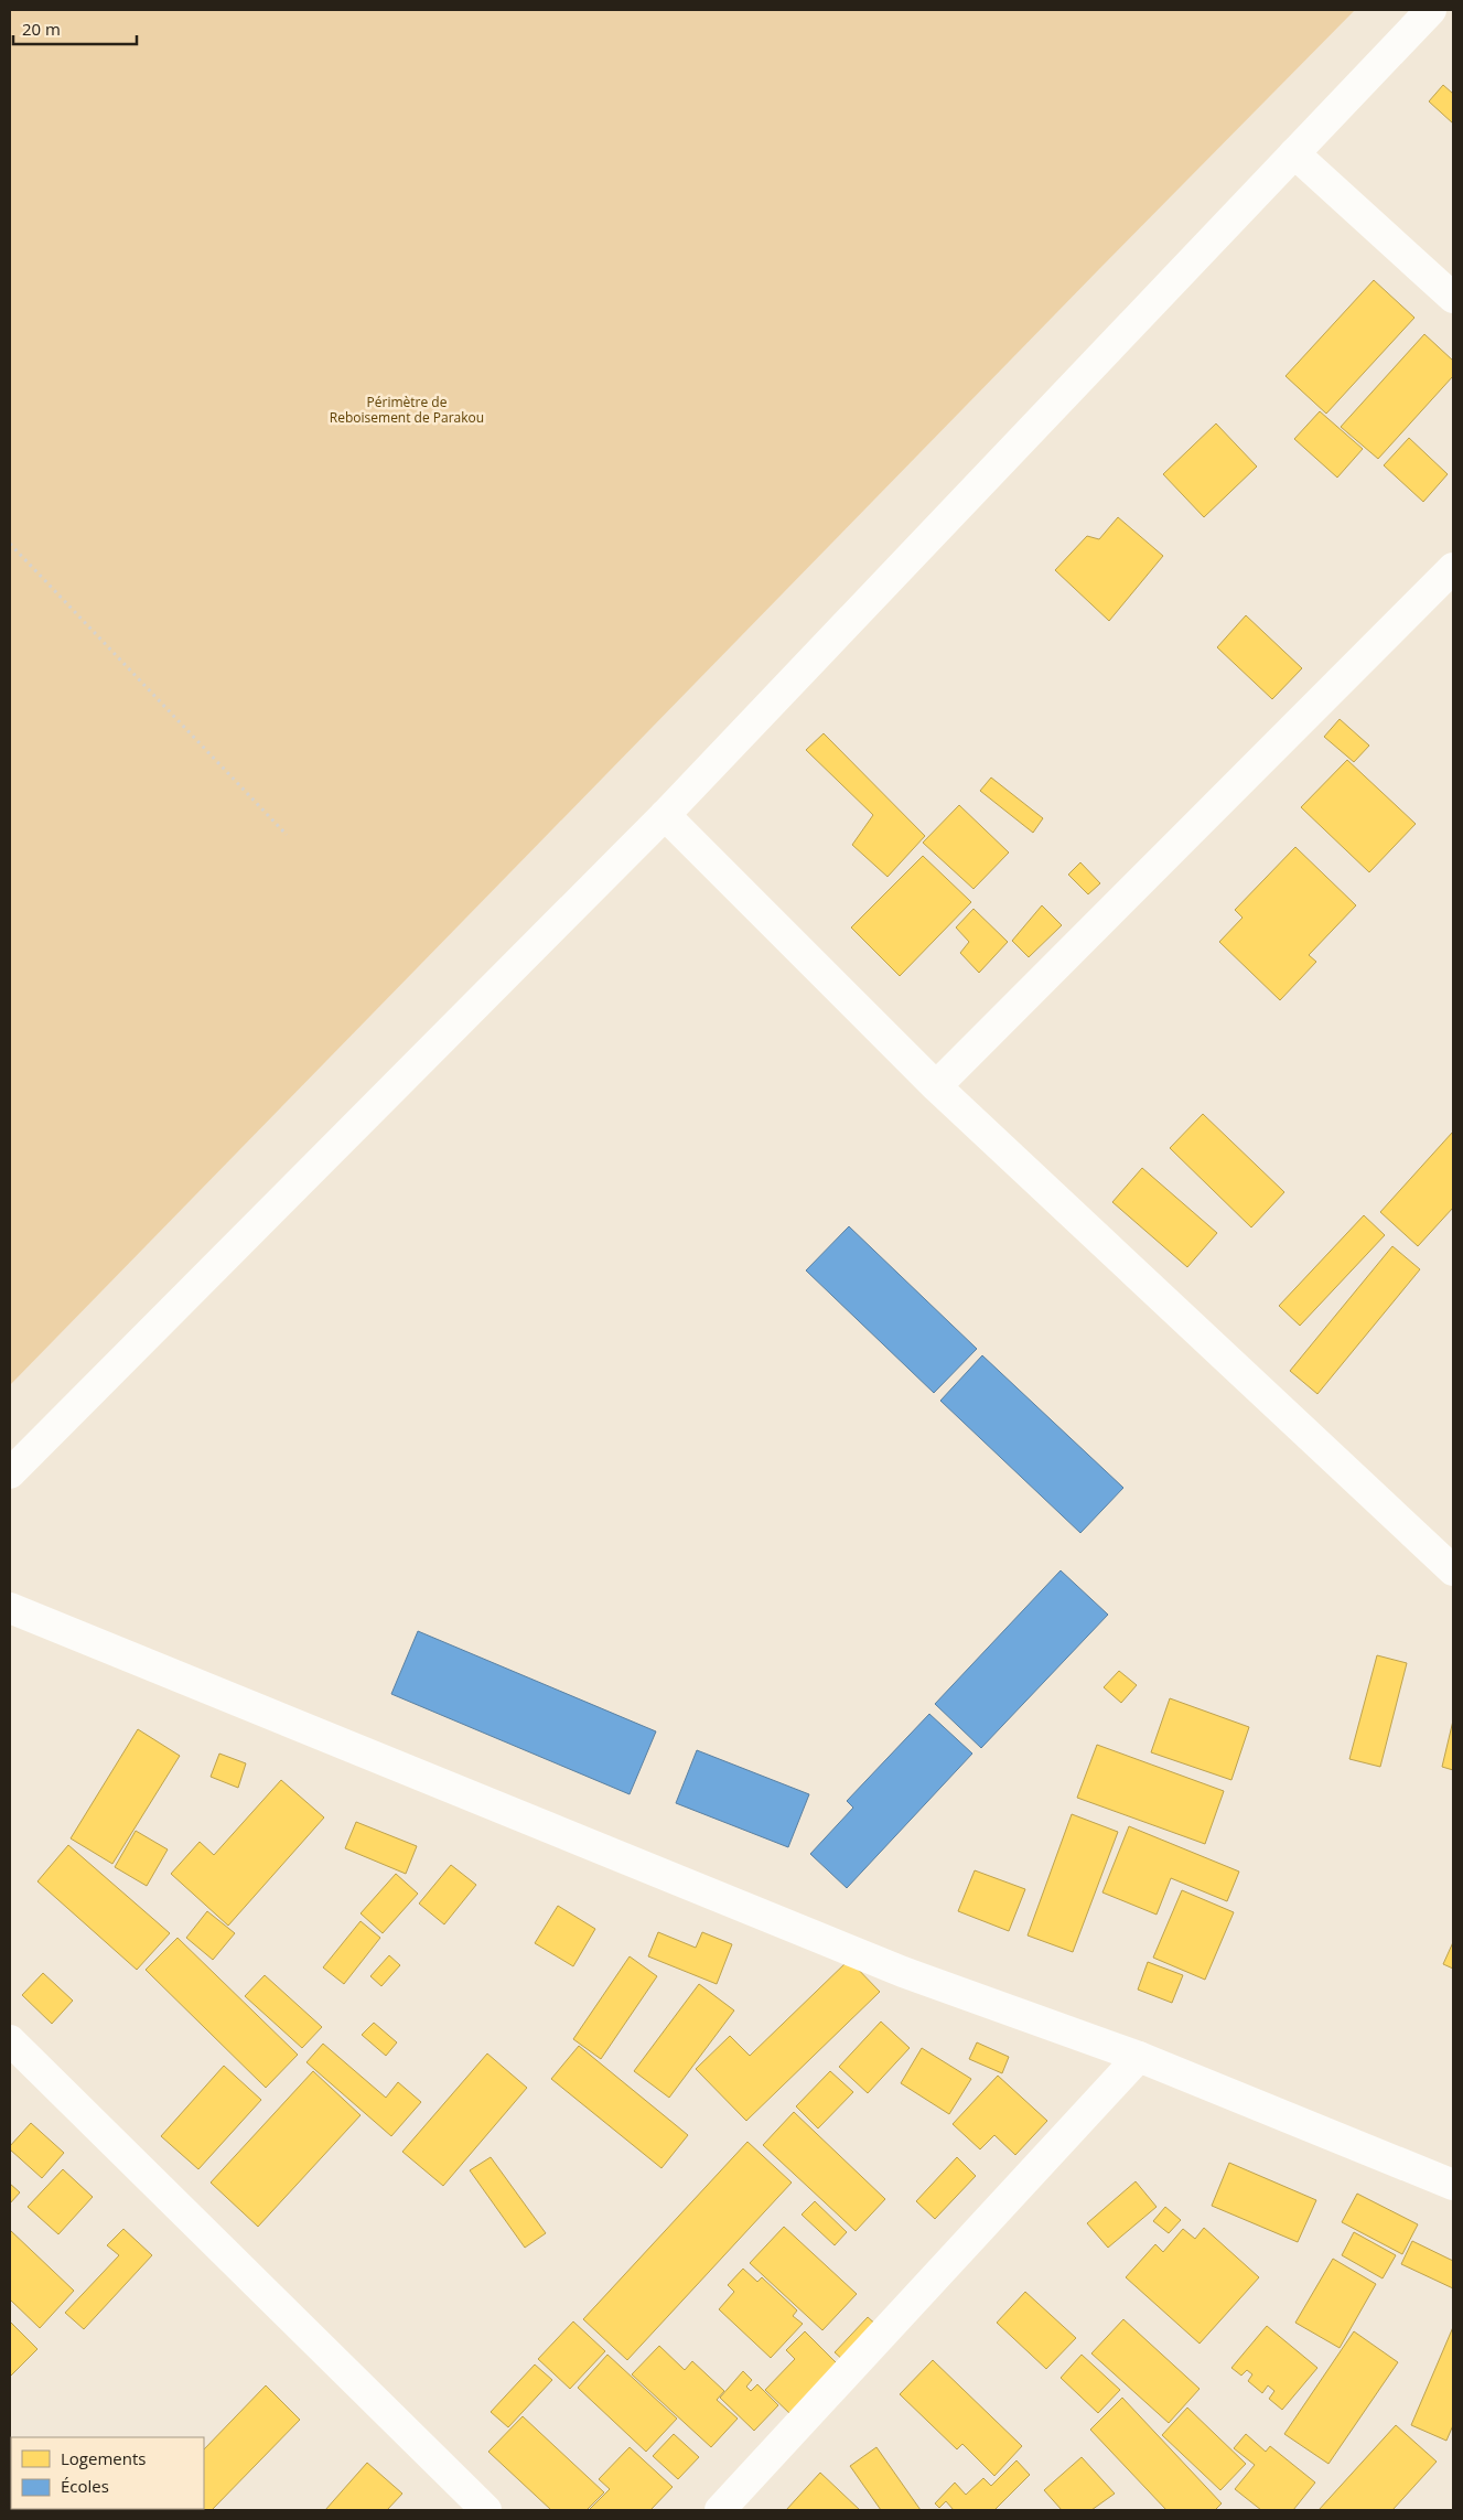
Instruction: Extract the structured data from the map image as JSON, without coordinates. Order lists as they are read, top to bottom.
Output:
{
  "parks": ["Périmètre de Reboisement de Parakou"],
  "legend": ["Logements", "Écoles"],
  "scale_bar": "20 m"
}
